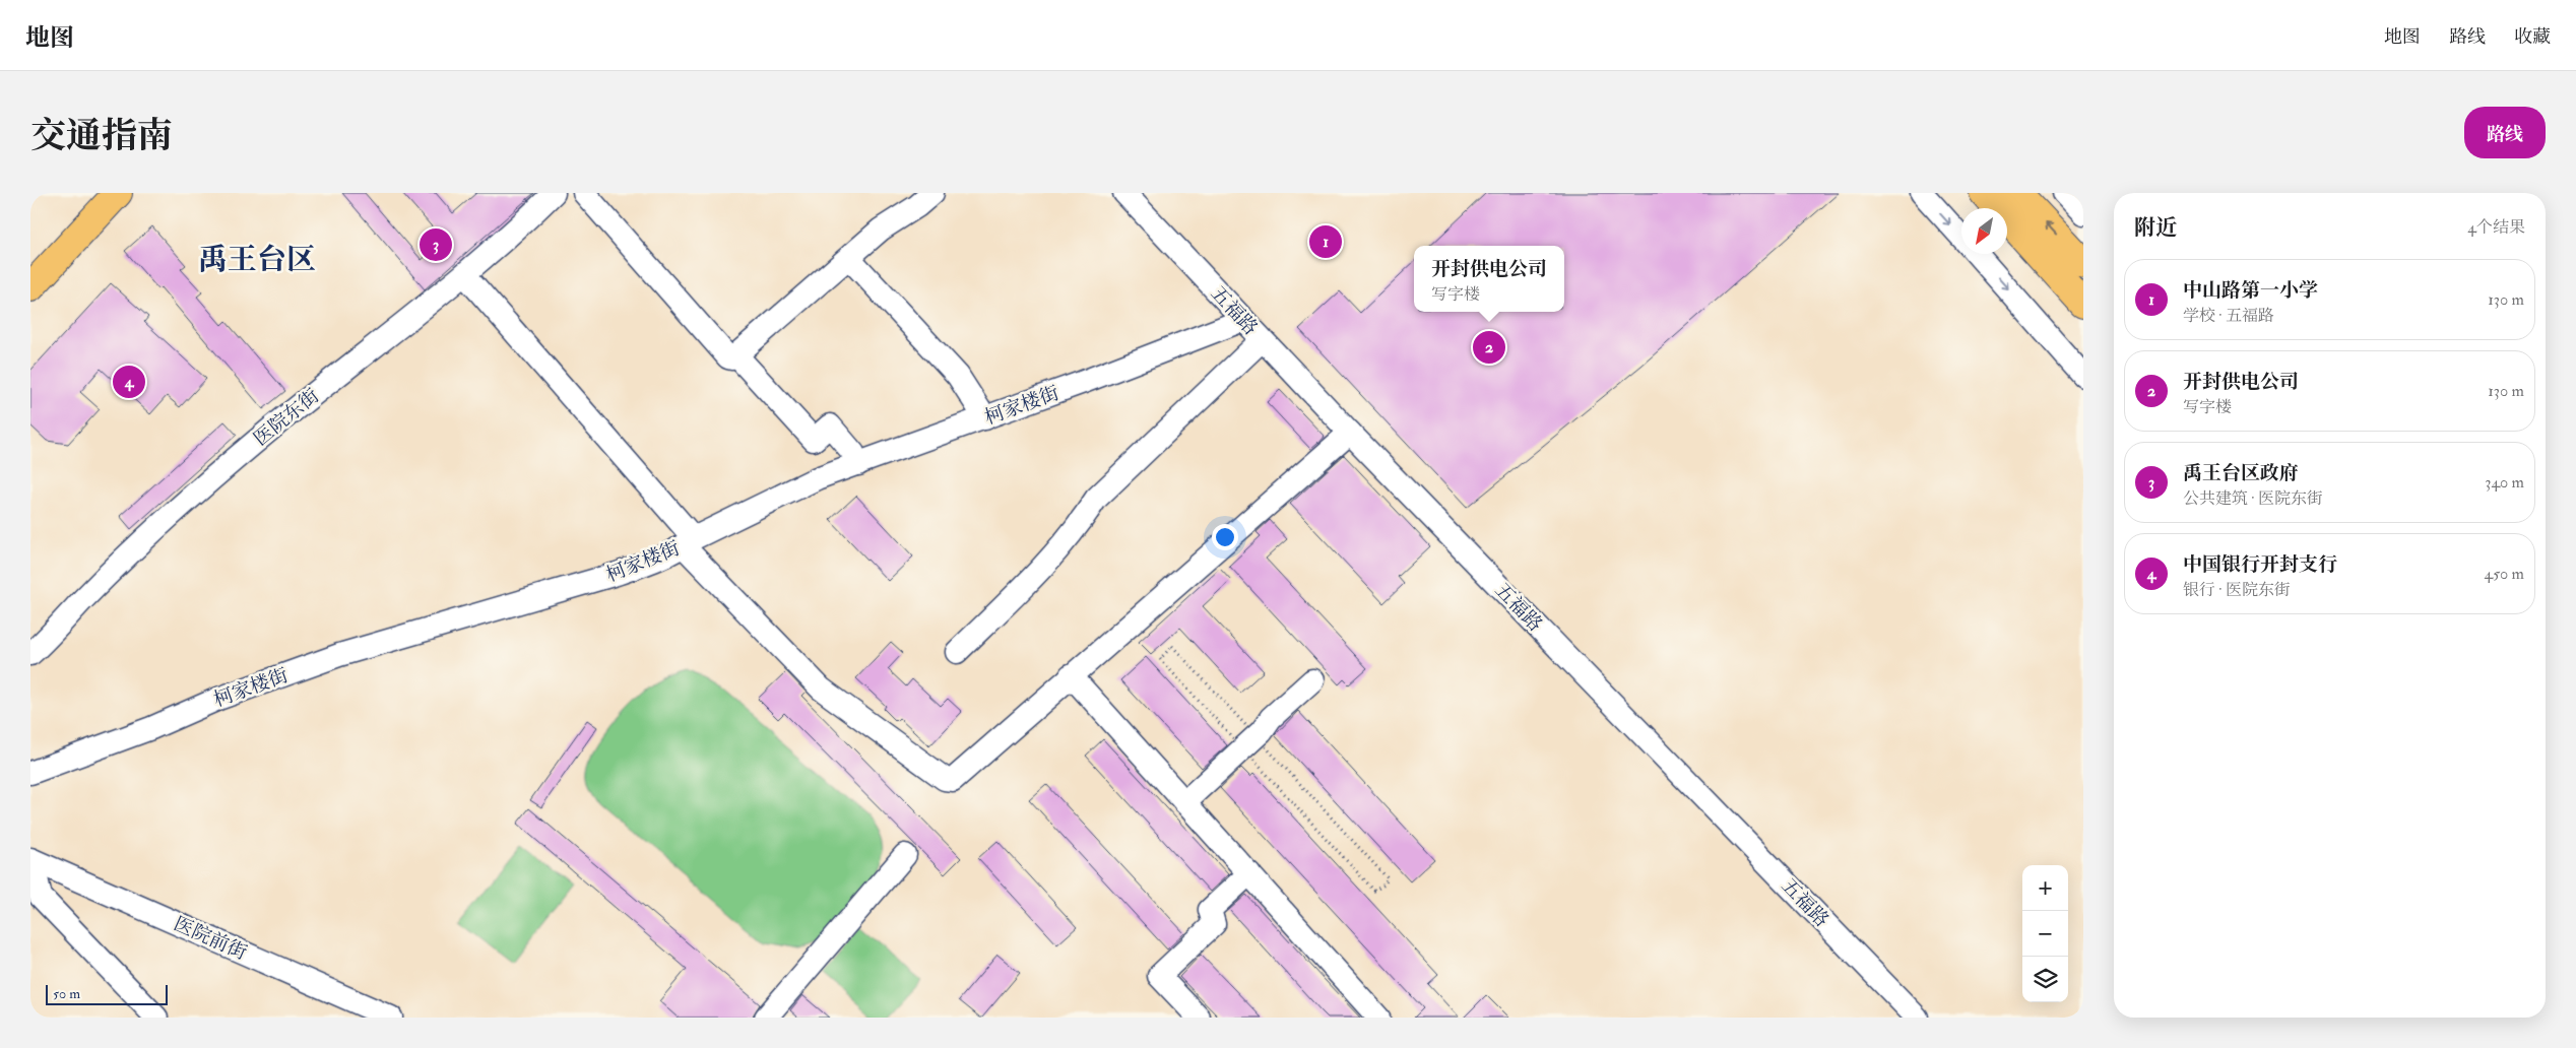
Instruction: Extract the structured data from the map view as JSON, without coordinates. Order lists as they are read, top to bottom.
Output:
{
  "streets": {
    "street": [
      "五福路",
      "柯家楼街",
      "医院东街",
      "医院前街"
    ]
  },
  "crossings": [
    ["五福路", "柯家楼街"]
  ],
  "districts": ["禹王台区"],
  "scale_bar": "50 m",
  "north": "bottom left",
  "page": {
    "header": "地图",
    "nav": ["地图", "路线", "收藏"],
    "title": "交通指南",
    "buttons": "路线",
    "heading": ["附近", "4个结果"],
    "pins": [
      "1",
      "3",
      "2",
      "4"
    ],
    "popup": ["开封供电公司", "写字楼"],
    "list": [
      {
        "mark": "1",
        "name": "中山路第一小学",
        "note": "学校 · 五福路",
        "value": "130 m"
      },
      {
        "mark": "2",
        "name": "开封供电公司",
        "note": "写字楼",
        "value": "130 m"
      },
      {
        "mark": "3",
        "name": "禹王台区政府",
        "note": "公共建筑 · 医院东街",
        "value": "340 m"
      },
      {
        "mark": "4",
        "name": "中国银行开封支行",
        "note": "银行 · 医院东街",
        "value": "450 m"
      }
    ],
    "map_buttons": ["+", "−"],
    "scale": "50 m"
  }
}
